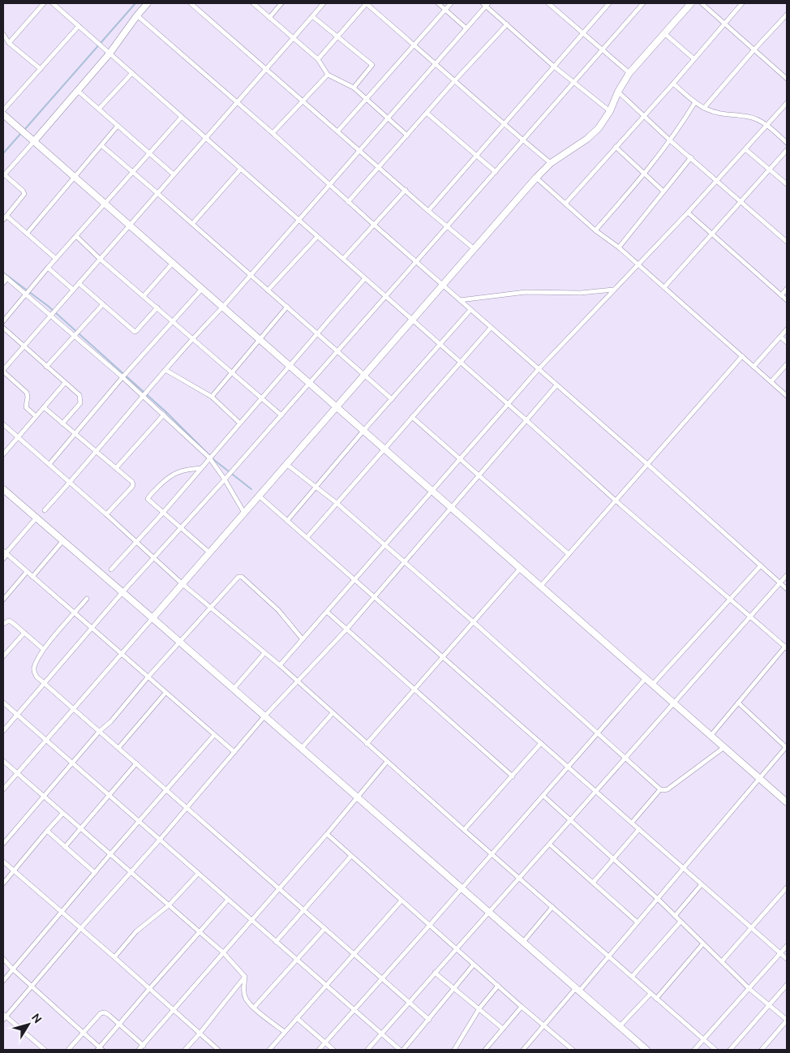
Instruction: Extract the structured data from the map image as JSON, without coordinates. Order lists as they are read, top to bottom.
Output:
{
  "north": "top right"
}
